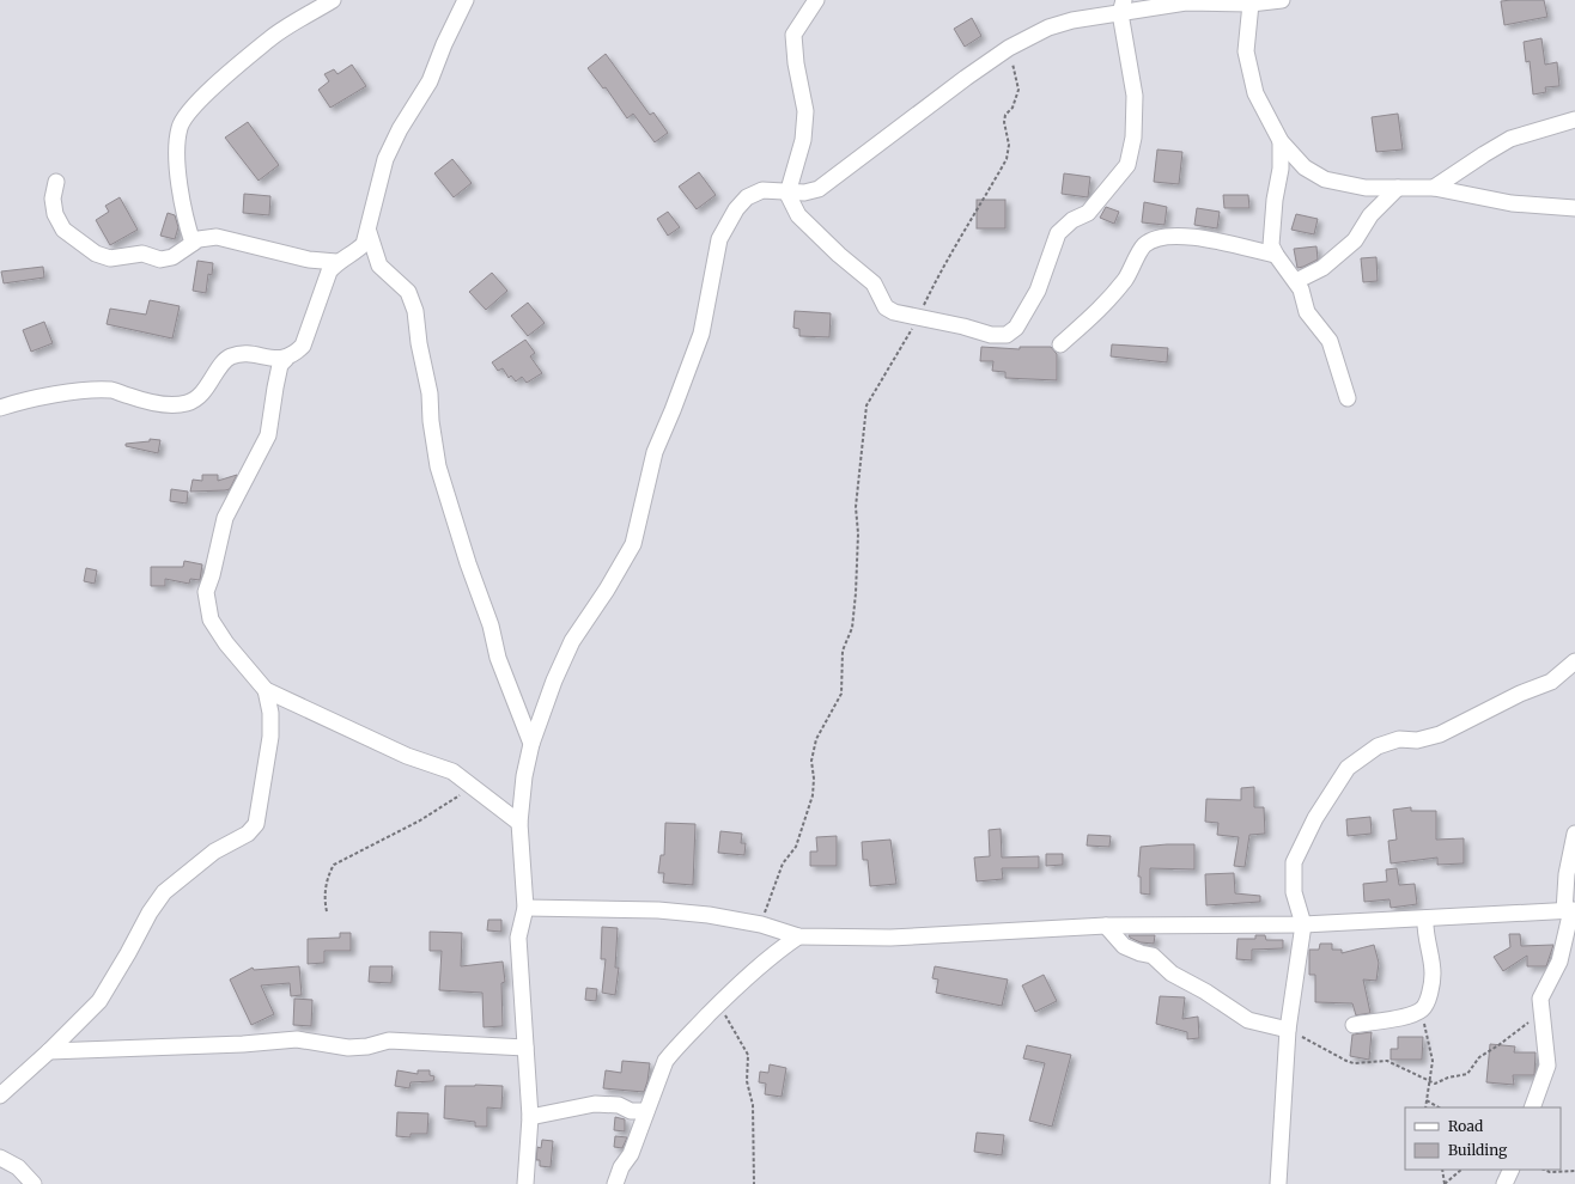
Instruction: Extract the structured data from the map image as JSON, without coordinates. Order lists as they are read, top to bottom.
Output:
{
  "legend": ["Road", "Building"]
}
